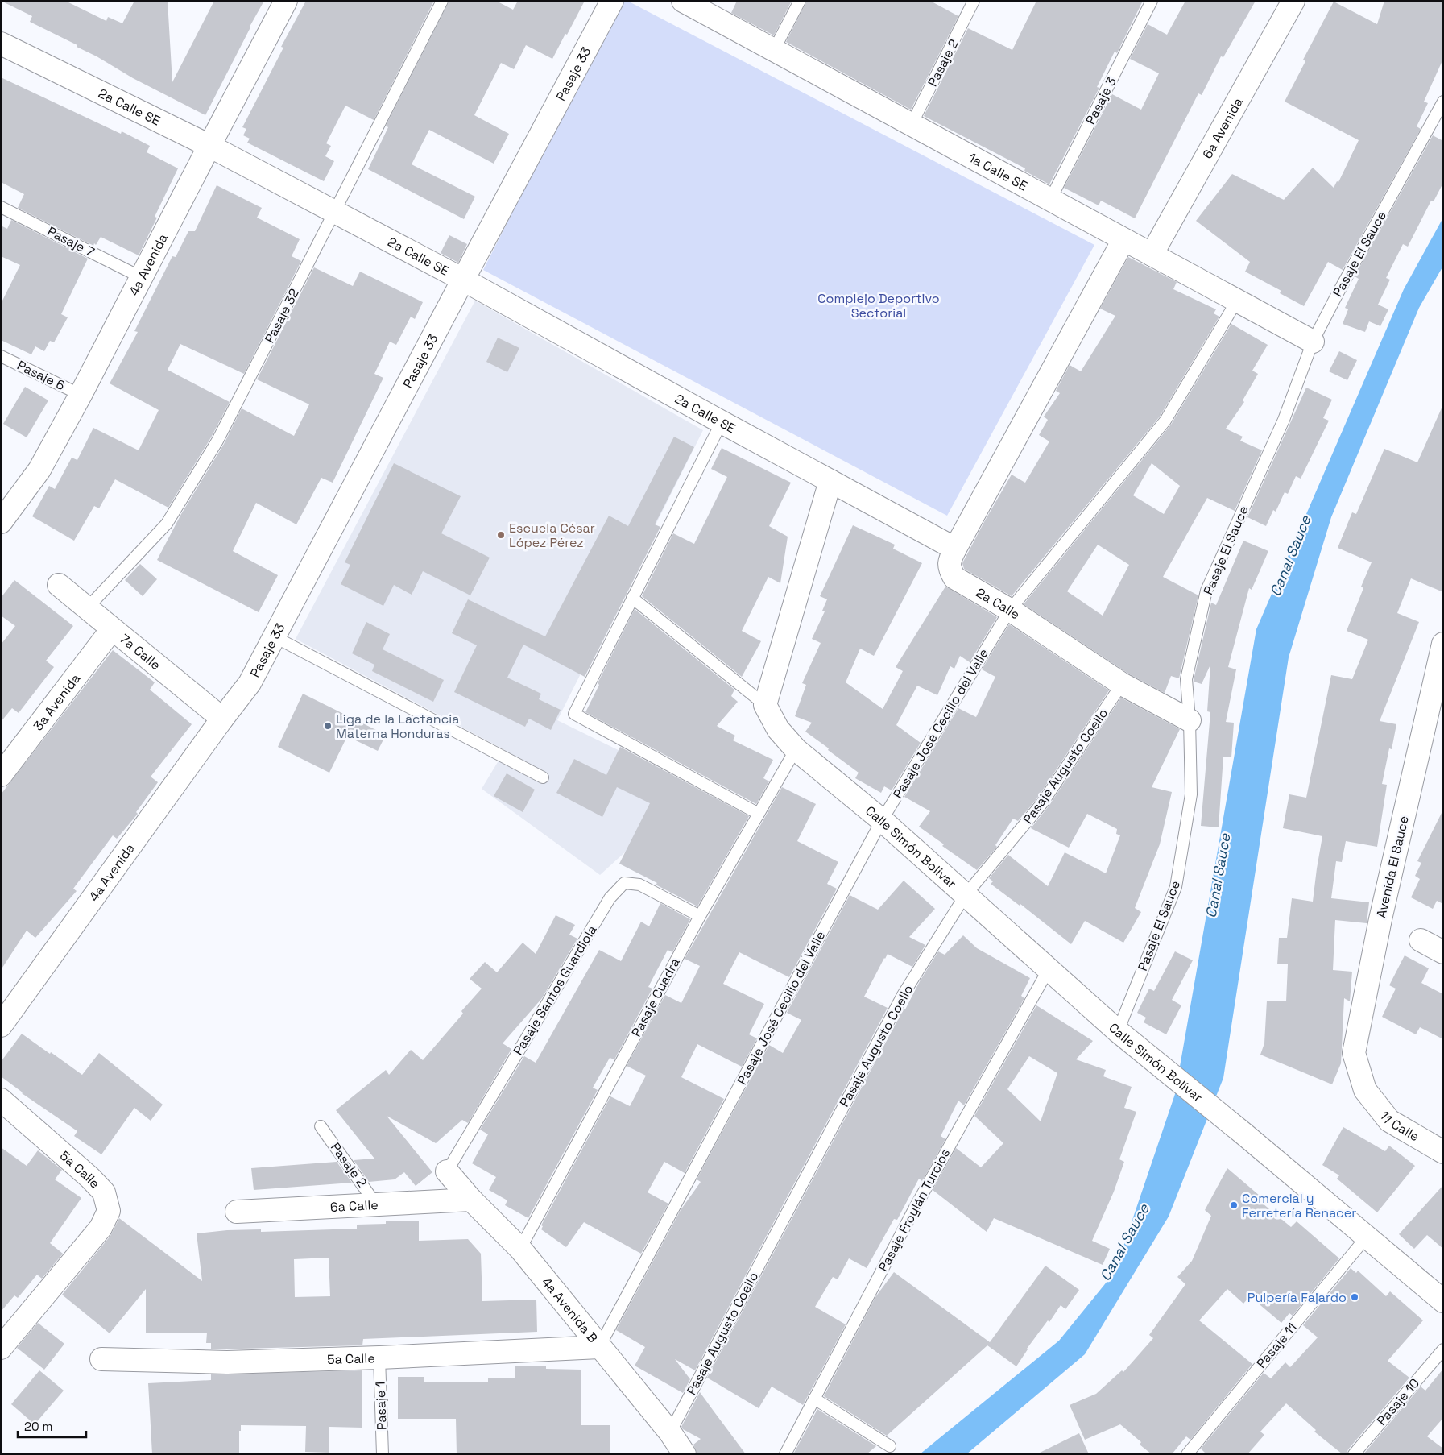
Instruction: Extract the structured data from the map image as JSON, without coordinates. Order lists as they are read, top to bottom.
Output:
{
  "streets": {
    "street": [
      "Pasaje 33",
      "2a Calle SE",
      "6a Avenida",
      "1a Calle SE",
      "4a Avenida",
      "2a Calle",
      "7a Calle",
      "3a Avenida",
      "Calle Simón Bolívar",
      "Avenida El Sauce",
      "11 Calle",
      "5a Calle",
      "6a Calle",
      "4a Avenida B"
    ],
    "lane": [
      "Pasaje 2",
      "Pasaje 3",
      "Pasaje 7",
      "Pasaje El Sauce",
      "Pasaje 32",
      "Pasaje 6",
      "Pasaje José Cecilio del Valle",
      "Pasaje Augusto Coello",
      "Pasaje Santos Guardiola",
      "Pasaje Cuadra",
      "Pasaje Froylán Turcios",
      "Pasaje 11",
      "Pasaje 10",
      "Pasaje 1"
    ]
  },
  "crossings": [
    ["Pasaje 2", "1a Calle SE"],
    ["Pasaje 2", "6a Calle"],
    ["Pasaje 33", "2a Calle SE"],
    ["Pasaje 33", "4a Avenida"],
    ["Pasaje 33", "7a Calle"],
    ["Pasaje 3", "1a Calle SE"],
    ["2a Calle SE", "4a Avenida"],
    ["2a Calle SE", "Pasaje 32"],
    ["6a Avenida", "1a Calle SE"],
    ["1a Calle SE", "Pasaje El Sauce"],
    ["1a Calle SE", "2a Calle"],
    ["1a Calle SE", "Pasaje José Cecilio del Valle"],
    ["Pasaje 7", "4a Avenida"],
    ["Pasaje El Sauce", "2a Calle"],
    ["Pasaje El Sauce", "Calle Simón Bolívar"],
    ["4a Avenida", "Pasaje 6"],
    ["4a Avenida", "7a Calle"],
    ["Pasaje 32", "7a Calle"],
    ["2a Calle", "Pasaje José Cecilio del Valle"],
    ["2a Calle", "Pasaje Augusto Coello"],
    ["7a Calle", "3a Avenida"],
    ["Pasaje José Cecilio del Valle", "Calle Simón Bolívar"],
    ["Pasaje José Cecilio del Valle", "5a Calle"],
    ["Pasaje José Cecilio del Valle", "4a Avenida B"],
    ["Pasaje Augusto Coello", "Calle Simón Bolívar"],
    ["Pasaje Augusto Coello", "4a Avenida B"],
    ["Calle Simón Bolívar", "Pasaje Cuadra"],
    ["Calle Simón Bolívar", "Pasaje Froylán Turcios"],
    ["Calle Simón Bolívar", "Pasaje 11"],
    ["Avenida El Sauce", "11 Calle"],
    ["Pasaje Santos Guardiola", "Pasaje Cuadra"],
    ["Pasaje Santos Guardiola", "4a Avenida B"],
    ["Pasaje Cuadra", "4a Avenida B"],
    ["5a Calle", "4a Avenida B"],
    ["5a Calle", "Pasaje 1"],
    ["6a Calle", "4a Avenida B"]
  ],
  "water": ["Canal Sauce"],
  "parks": ["Complejo Deportivo Sectorial"],
  "places": [
    "Escuela César López Pérez",
    "Liga de la Lactancia Materna Honduras",
    "Comercial y Ferretería Renacer",
    "Pulpería Fajardo"
  ],
  "scale_bar": "20 m"
}
